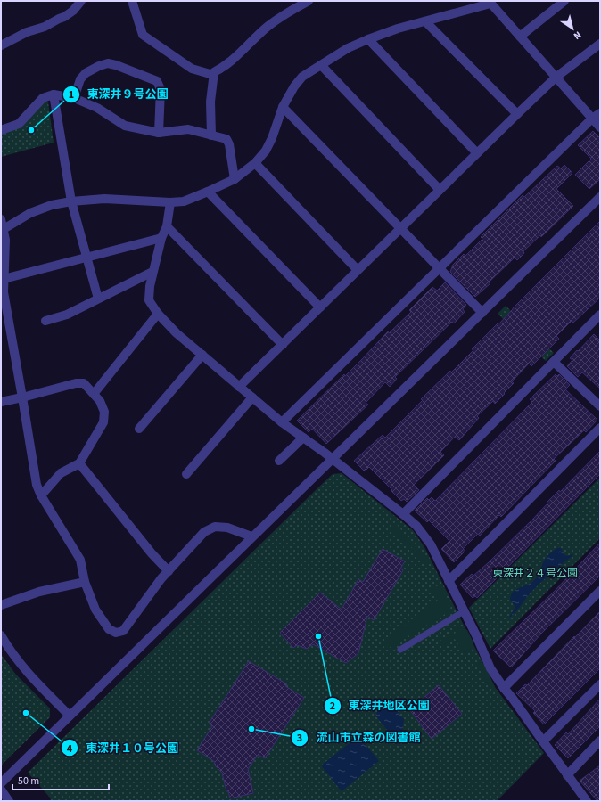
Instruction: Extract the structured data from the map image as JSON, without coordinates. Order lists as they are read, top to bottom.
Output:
{
  "parks": ["東深井２４号公園"],
  "places": [
    "東深井９号公園",
    "東深井地区公園",
    "東深井１０号公園",
    "流山市立森の図書館"
  ],
  "scale_bar": "50 m",
  "north": "bottom right"
}
